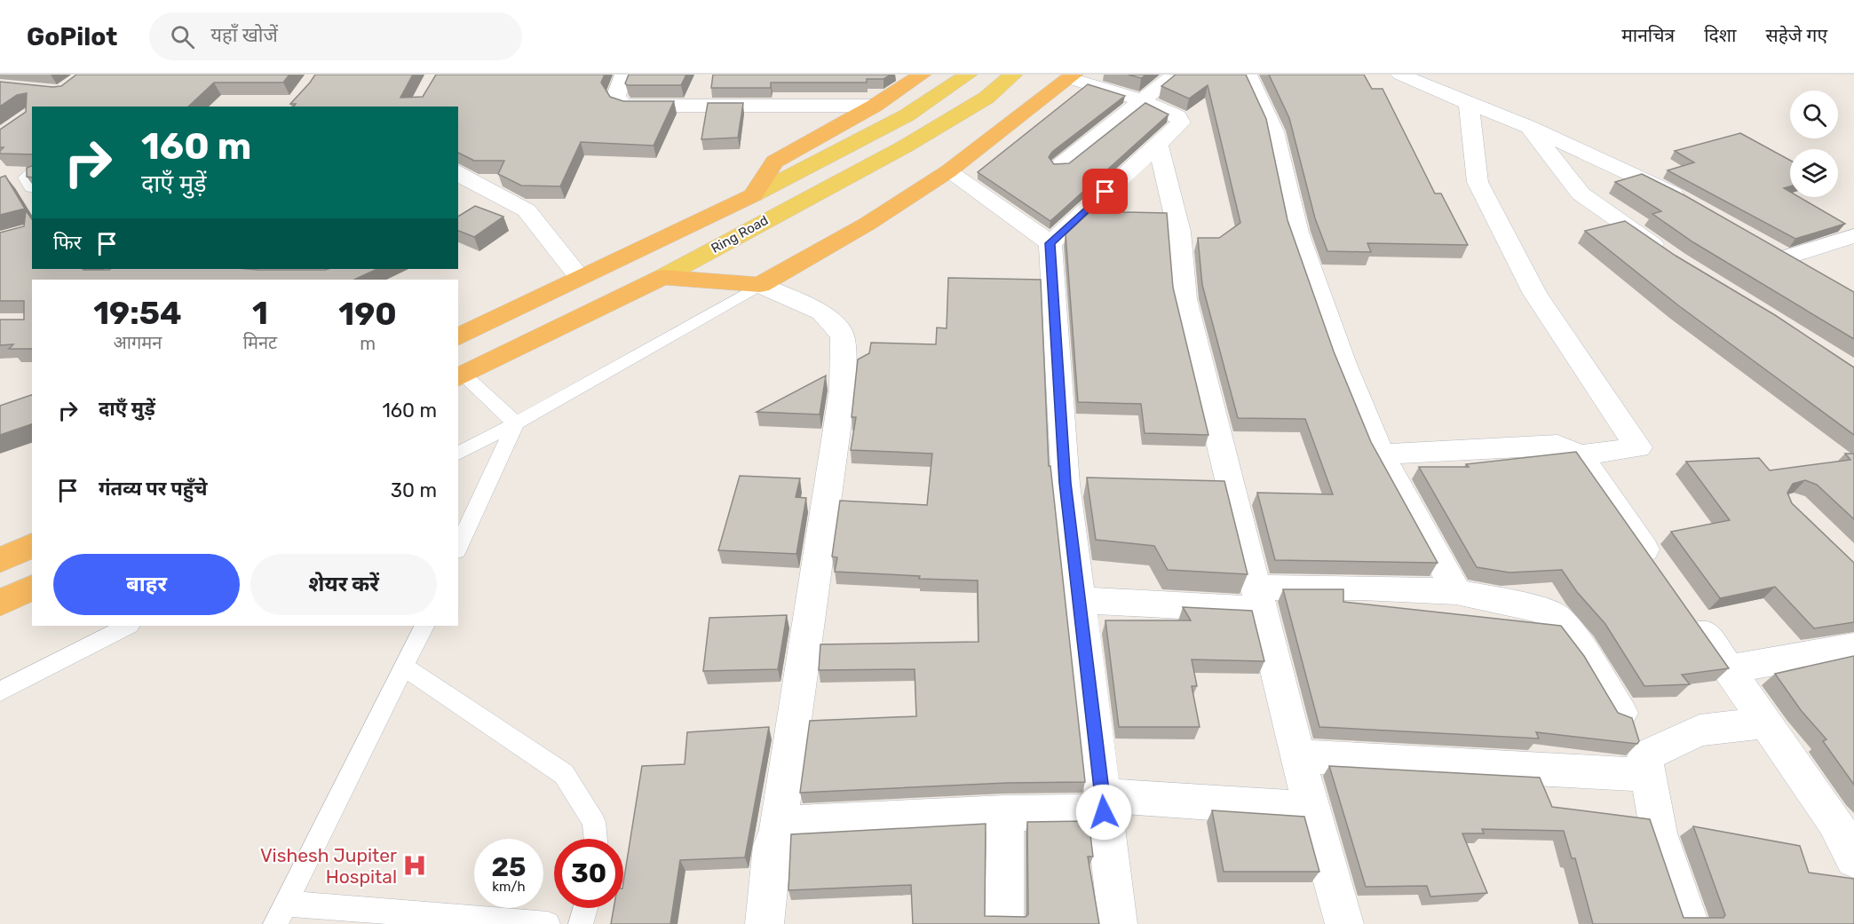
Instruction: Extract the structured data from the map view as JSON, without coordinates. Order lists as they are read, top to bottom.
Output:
{
  "streets": {
    "highway": ["Ring Road"]
  },
  "places": {
    "hospital": ["Vishesh Jupiter Hospital"]
  },
  "page": {
    "header": "GoPilot",
    "search": "यहाँ खोजें",
    "nav": ["मानचित्र", "दिशा", "सहेजे गए"],
    "turn": ["160 m", "दाएँ मुड़ें"],
    "then": "फिर",
    "eta": [
      "19:54",
      "आगमन",
      "1",
      "मिनट",
      "190",
      "m"
    ],
    "list": [
      {
        "name": "दाएँ मुड़ें",
        "value": "160 m"
      },
      {
        "name": "गंतव्य पर पहुँचे",
        "value": "30 m"
      }
    ],
    "buttons": ["बाहर", "शेयर करें"],
    "speed": "25 km/h",
    "limit": "30"
  }
}
